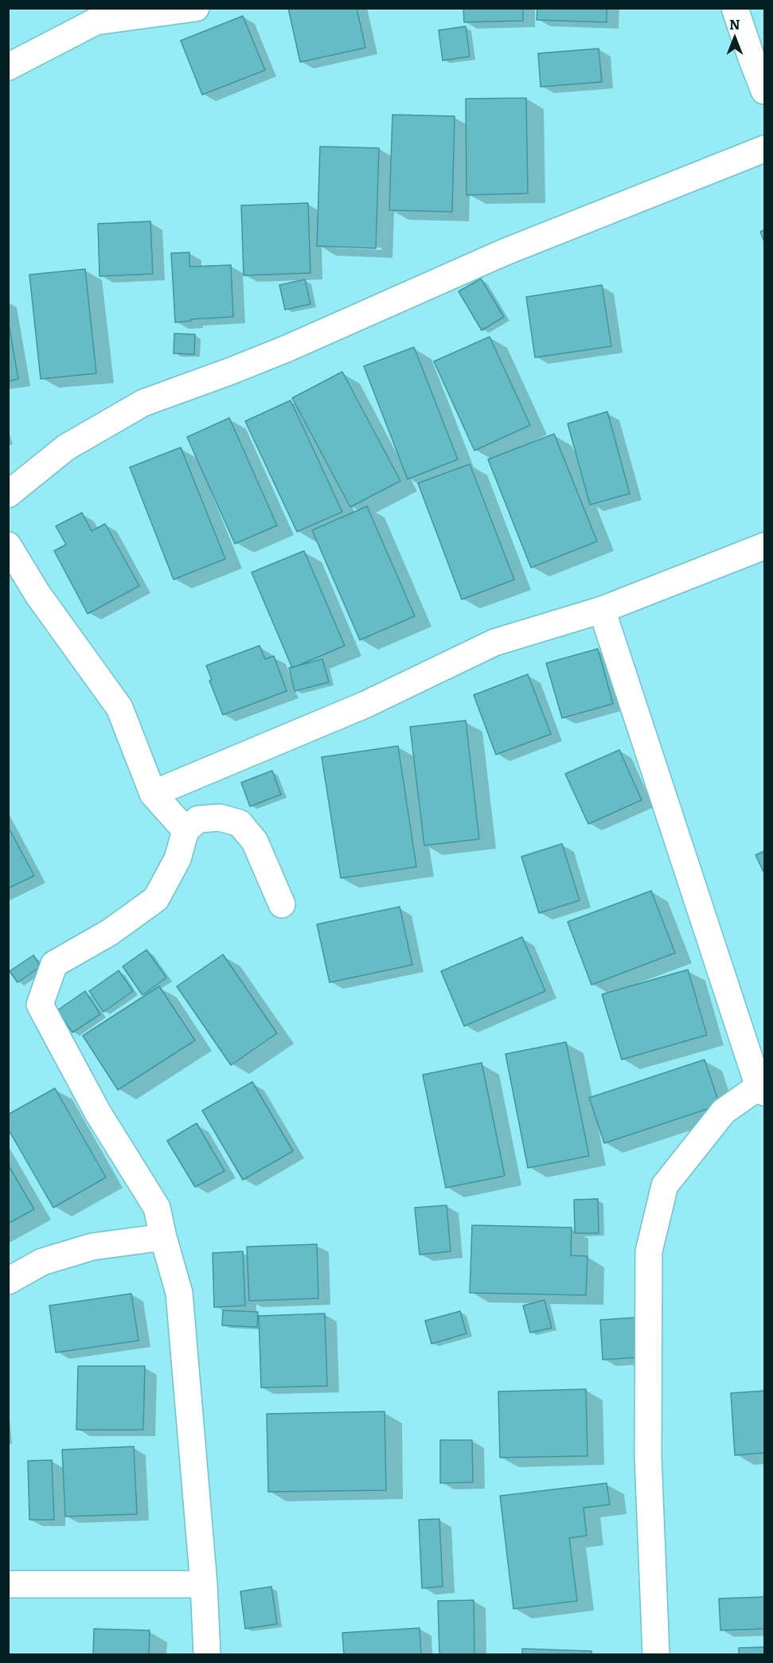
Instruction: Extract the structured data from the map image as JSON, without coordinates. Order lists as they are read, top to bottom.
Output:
{
  "north": "top"
}
